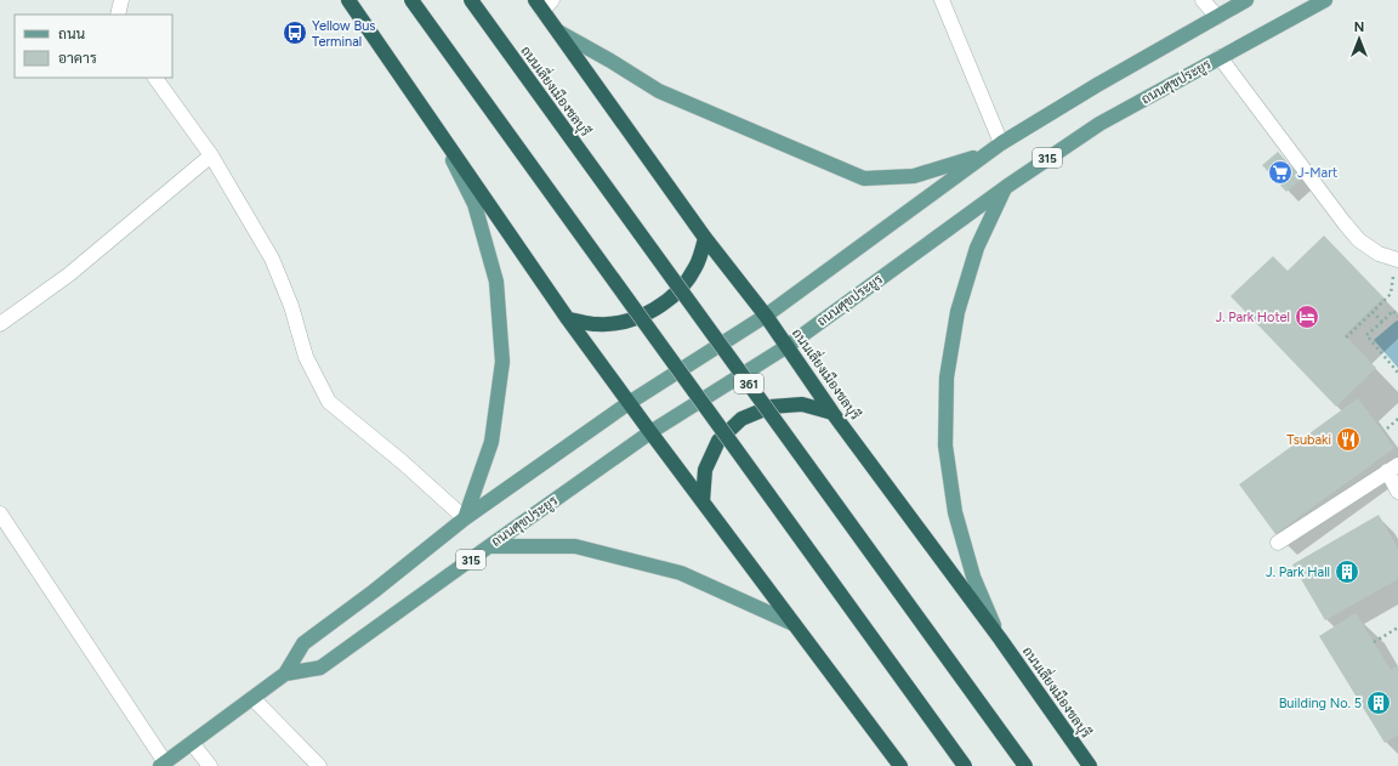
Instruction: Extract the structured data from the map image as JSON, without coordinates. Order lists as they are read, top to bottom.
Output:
{
  "streets": {
    "highway": ["ถนนเลี่ยงเมืองชลบุรี", "361"],
    "main road": ["ถนนศุขประยูร", "315"]
  },
  "crossings": [
    ["ถนนศุขประยูร", "ถนนเลี่ยงเมืองชลบุรี"]
  ],
  "places": {
    "bus stop": ["Yellow Bus Terminal"],
    "supermarket": ["J-Mart"],
    "hotel": ["J. Park Hotel"],
    "restaurant": ["Tsubaki"],
    "building": ["J. Park Hall", "Building No. 5"]
  },
  "legend": ["ถนน", "อาคาร"],
  "north": "top"
}
